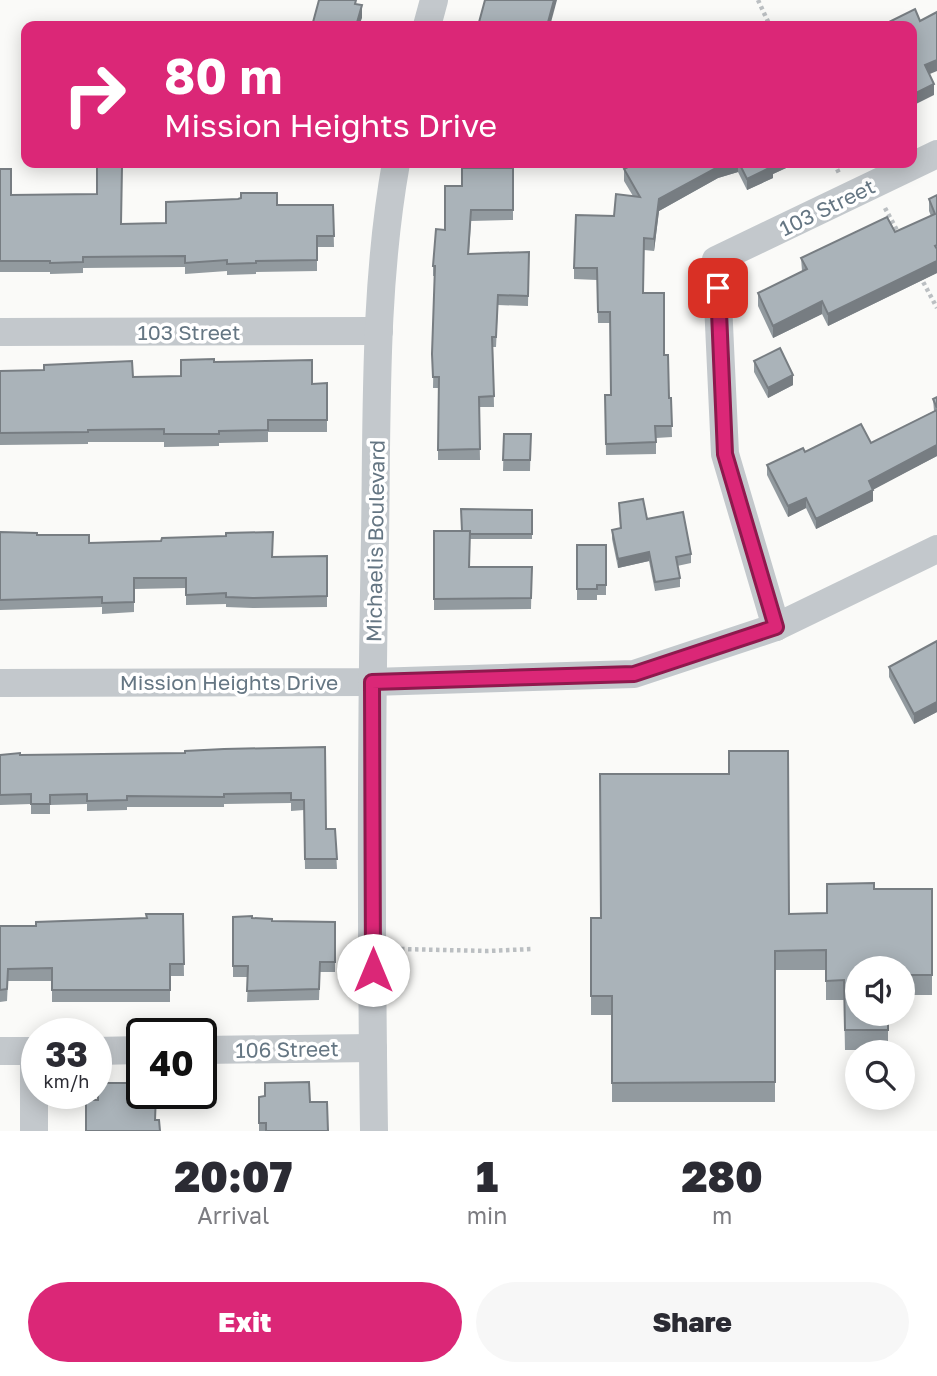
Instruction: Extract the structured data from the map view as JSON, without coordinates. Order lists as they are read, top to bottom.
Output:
{
  "streets": {
    "street": [
      "103 Street",
      "Michaelis Boulevard",
      "Mission Heights Drive",
      "106 Street"
    ]
  },
  "crossings": [
    ["103 Street", "Michaelis Boulevard"],
    ["103 Street", "Mission Heights Drive"],
    ["Michaelis Boulevard", "Mission Heights Drive"],
    ["Michaelis Boulevard", "106 Street"]
  ],
  "page": {
    "turn": ["80 m", "Mission Heights Drive"],
    "speed": "33 km/h",
    "limit": "40",
    "eta": [
      "20:07",
      "Arrival",
      "1",
      "min",
      "280",
      "m"
    ],
    "buttons": ["Exit", "Share"]
  }
}
